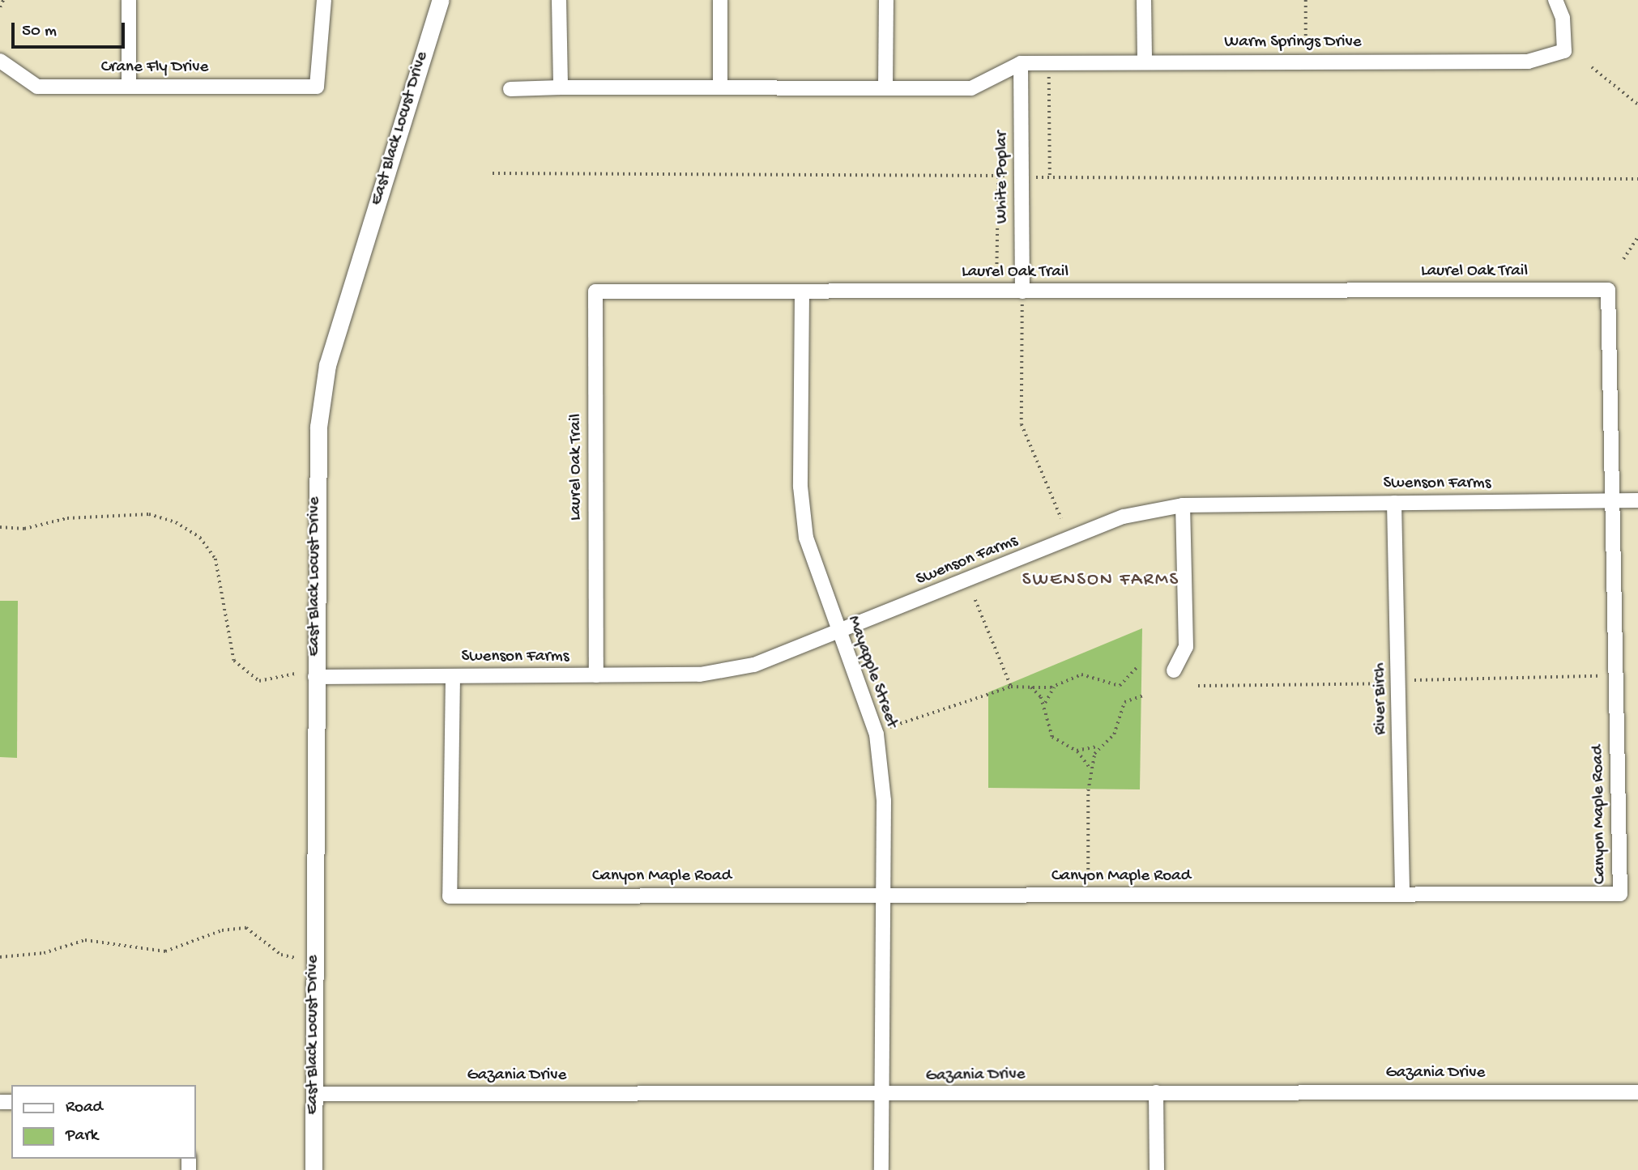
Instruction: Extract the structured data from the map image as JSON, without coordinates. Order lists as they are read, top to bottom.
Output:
{
  "streets": {
    "street": [
      "Warm Springs Drive",
      "Crane Fly Drive",
      "East Black Locust Drive",
      "White Poplar",
      "Laurel Oak Trail",
      "Swenson Farms",
      "Mayapple Street",
      "River Birch",
      "Canyon Maple Road",
      "Gazania Drive"
    ]
  },
  "crossings": [
    ["Warm Springs Drive", "White Poplar"],
    ["East Black Locust Drive", "Swenson Farms"],
    ["East Black Locust Drive", "Gazania Drive"],
    ["White Poplar", "Laurel Oak Trail"],
    ["Laurel Oak Trail", "Swenson Farms"],
    ["Laurel Oak Trail", "Mayapple Street"],
    ["Laurel Oak Trail", "Canyon Maple Road"],
    ["Swenson Farms", "Mayapple Street"],
    ["Swenson Farms", "River Birch"],
    ["Swenson Farms", "Canyon Maple Road"],
    ["Mayapple Street", "Canyon Maple Road"],
    ["Mayapple Street", "Gazania Drive"],
    ["River Birch", "Canyon Maple Road"]
  ],
  "districts": ["SWENSON FARMS"],
  "legend": ["Road", "Park"],
  "scale_bar": "50 m"
}
